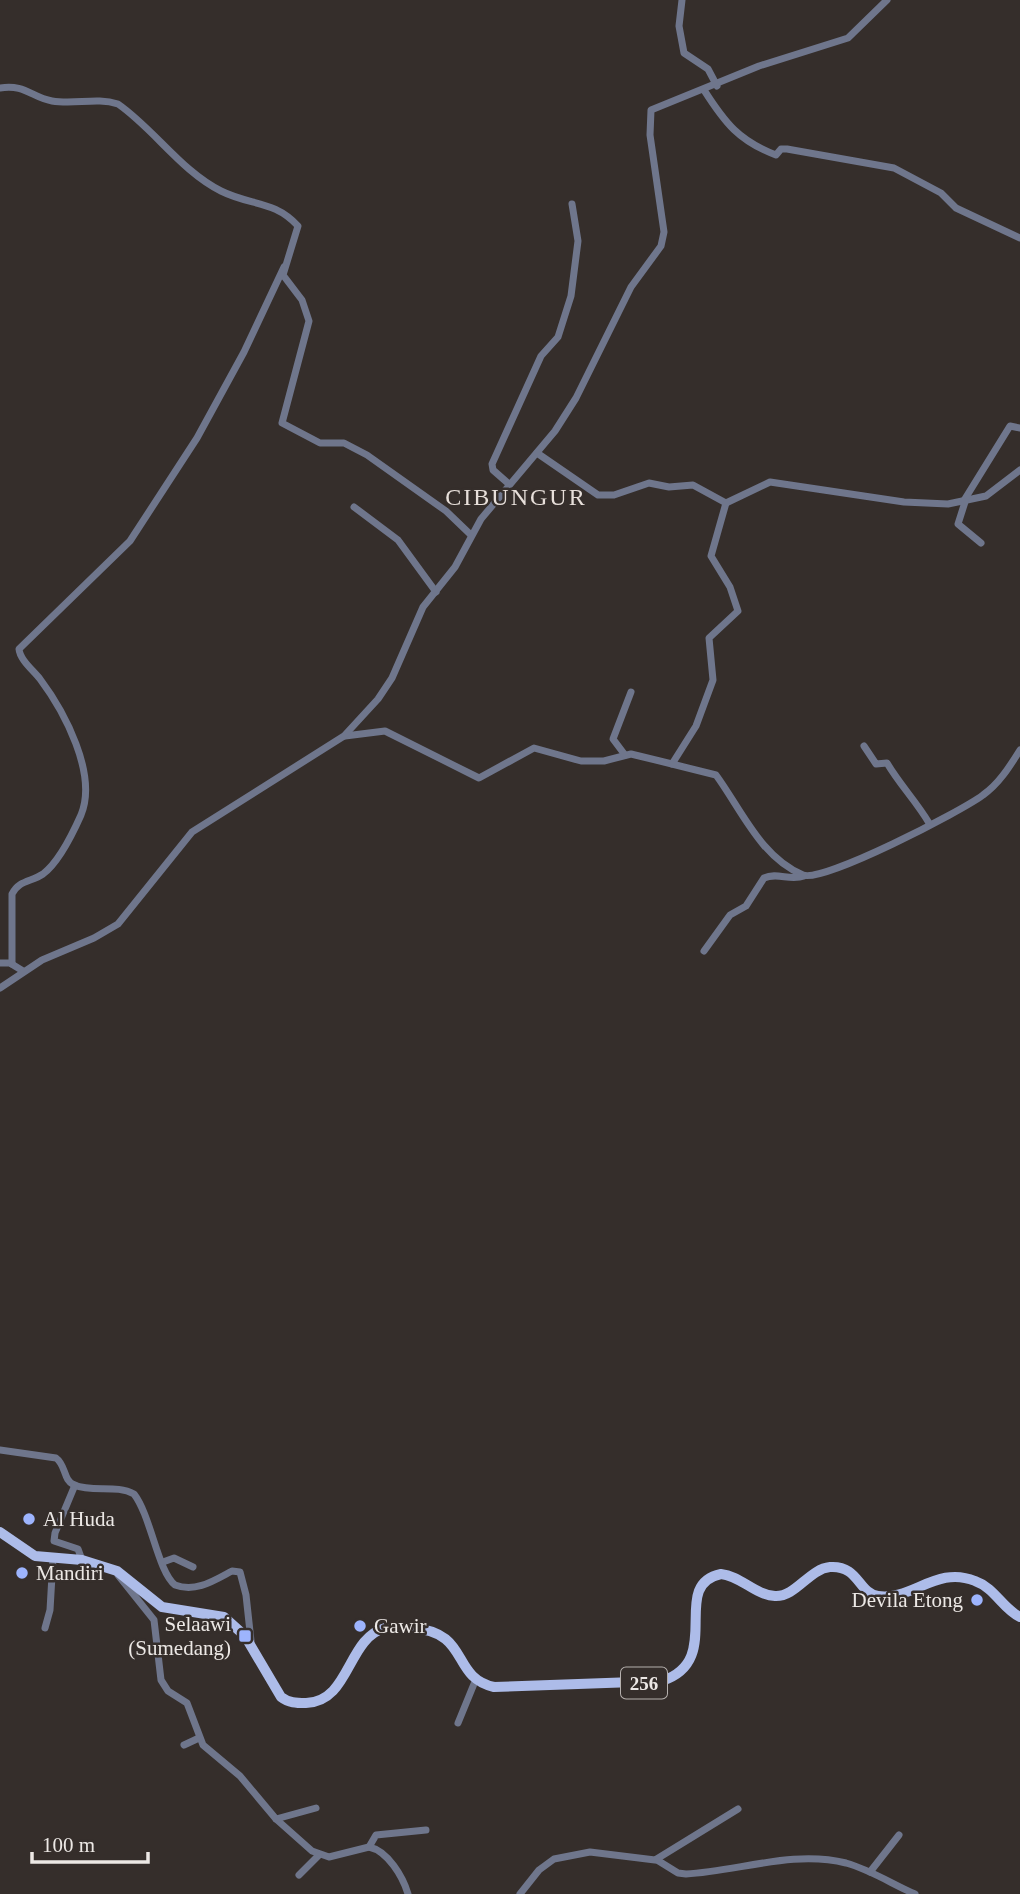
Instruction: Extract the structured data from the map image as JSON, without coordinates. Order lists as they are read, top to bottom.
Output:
{
  "streets": {
    "main road": ["256"]
  },
  "districts": ["CIBUNGUR"],
  "places": {
    "other": [
      "Al Huda",
      "Mandiri",
      "Devila Etong",
      "Gawir"
    ],
    "transit": ["Selaawi (Sumedang)"]
  },
  "scale_bar": "100 m"
}
